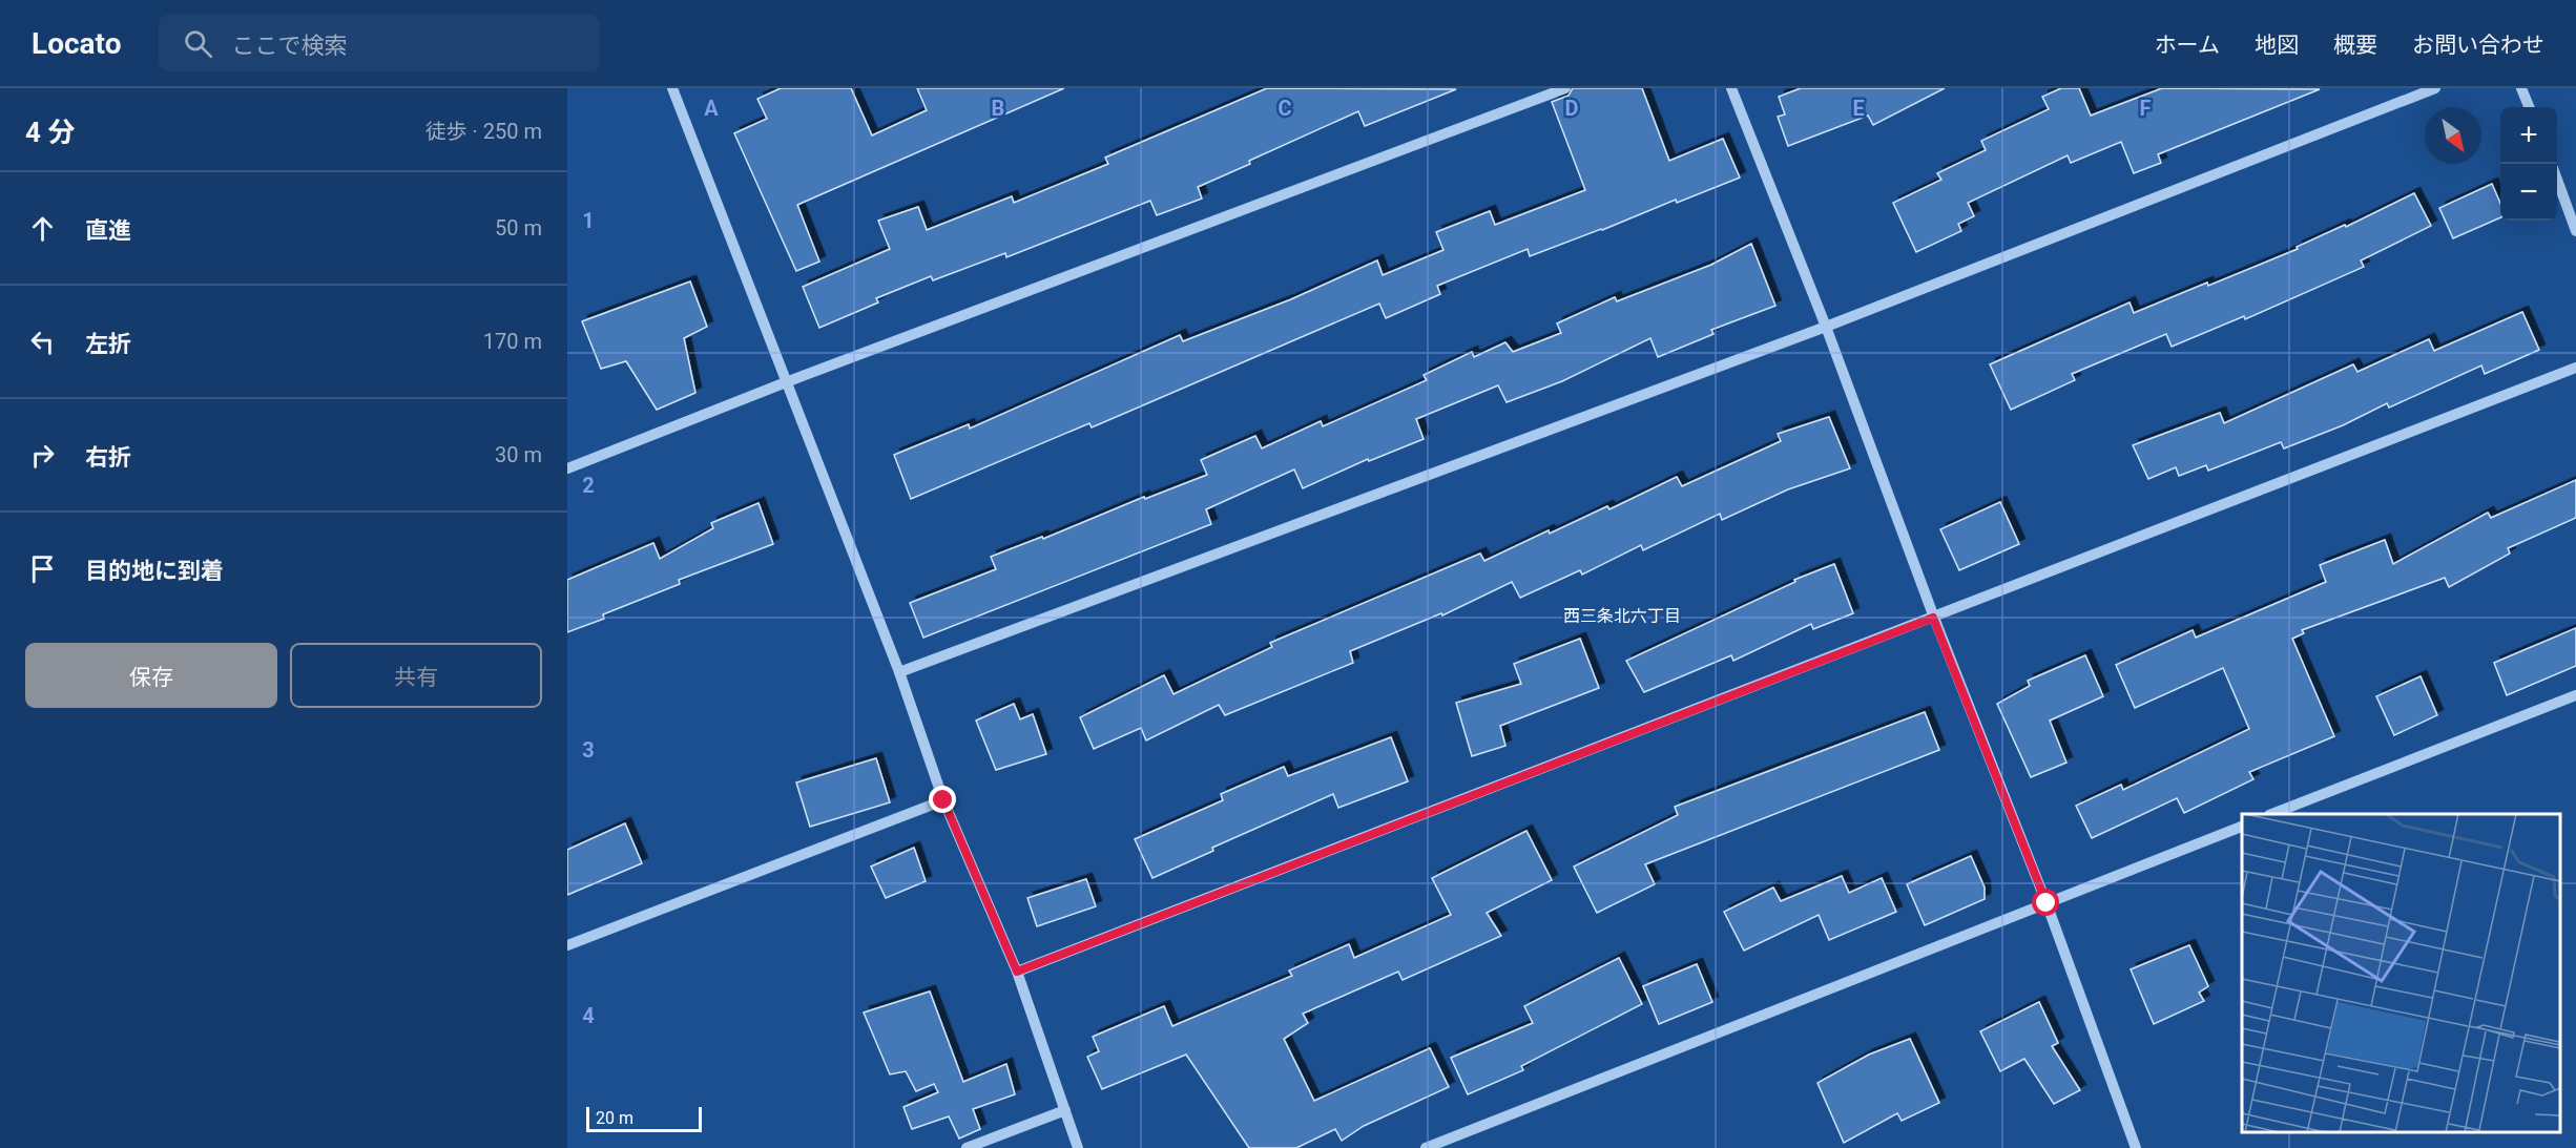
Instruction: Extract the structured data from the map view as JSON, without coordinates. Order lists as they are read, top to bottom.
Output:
{
  "districts": ["西三条北六丁目"],
  "scale_bar": "20 m",
  "north": "bottom right",
  "page": {
    "header": "Locato",
    "search": "ここで検索",
    "nav": [
      "ホーム",
      "地図",
      "概要",
      "お問い合わせ"
    ],
    "heading": ["4 分", "徒歩 · 250 m"],
    "map_buttons": ["+", "−"],
    "list": [
      ["直進", "50 m"],
      ["左折", "170 m"],
      ["右折", "30 m"],
      "目的地に到着"
    ],
    "buttons": ["保存", "共有"],
    "scale": "20 m"
  },
  "grid": {
    "columns": [
      "A",
      "B",
      "C",
      "D",
      "E",
      "F"
    ],
    "rows": [
      "1",
      "2",
      "3",
      "4"
    ]
  }
}
